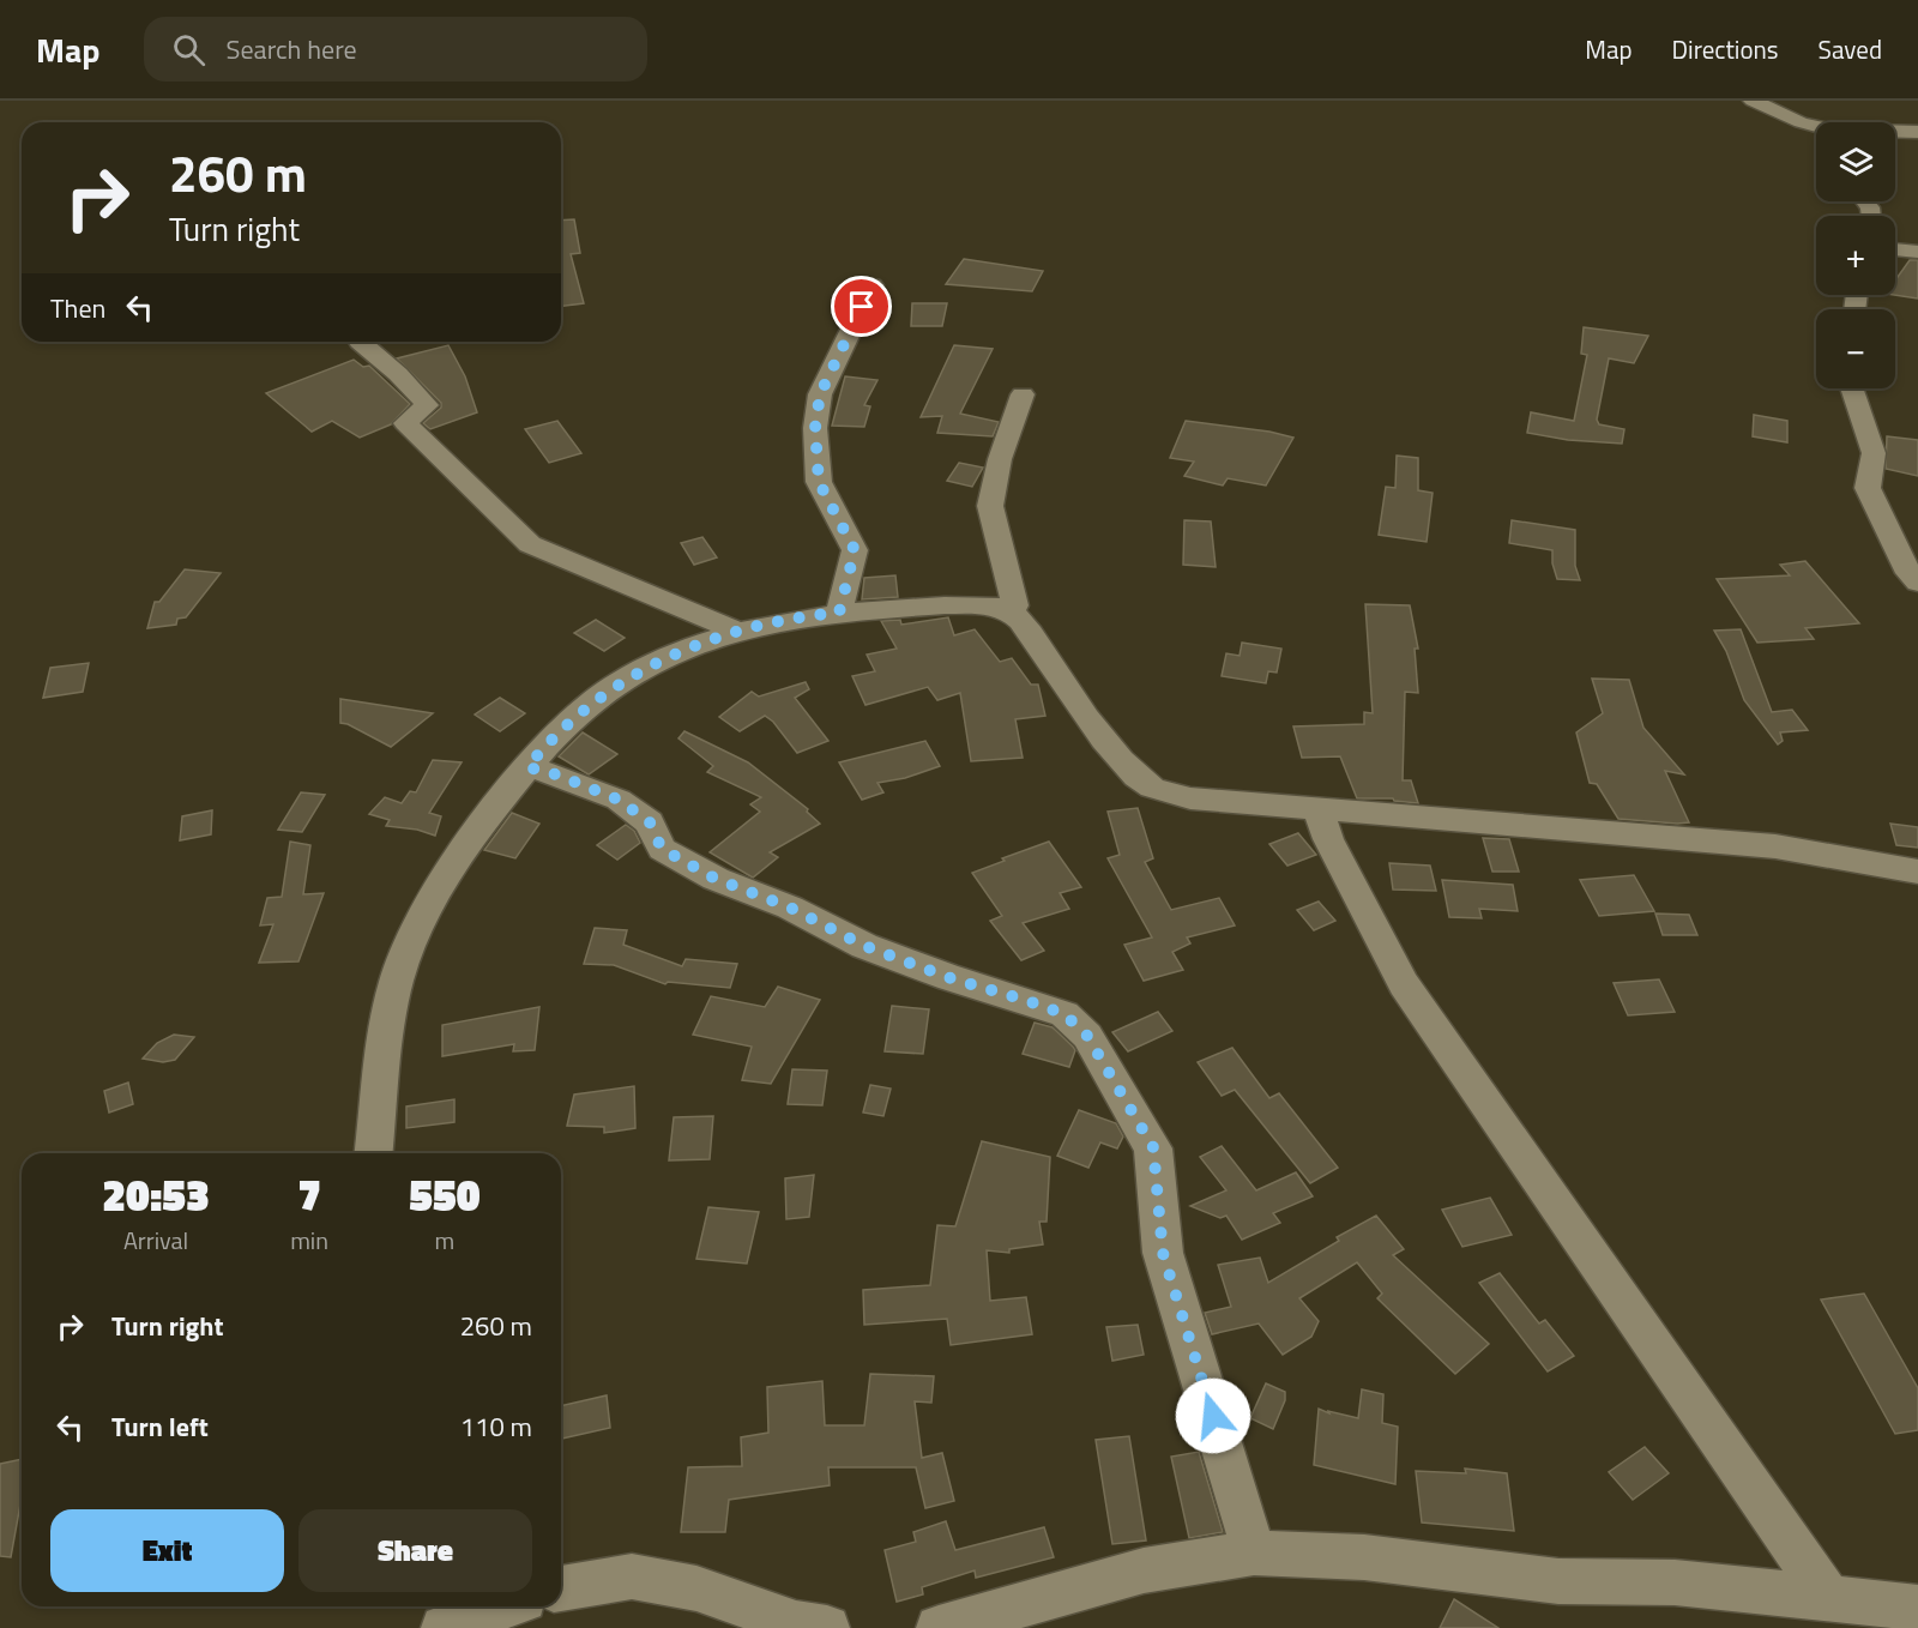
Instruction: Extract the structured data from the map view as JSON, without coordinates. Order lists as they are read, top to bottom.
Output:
{
  "page": {
    "header": "Map",
    "search": "Search here",
    "nav": ["Map", "Directions", "Saved"],
    "map_buttons": ["+", "−"],
    "turn": ["260 m", "Turn right"],
    "then": "Then",
    "eta": [
      "20:53",
      "Arrival",
      "7",
      "min",
      "550",
      "m"
    ],
    "list": [
      {
        "name": "Turn right",
        "value": "260 m"
      },
      {
        "name": "Turn left",
        "value": "110 m"
      }
    ],
    "buttons": ["Exit", "Share"]
  }
}
